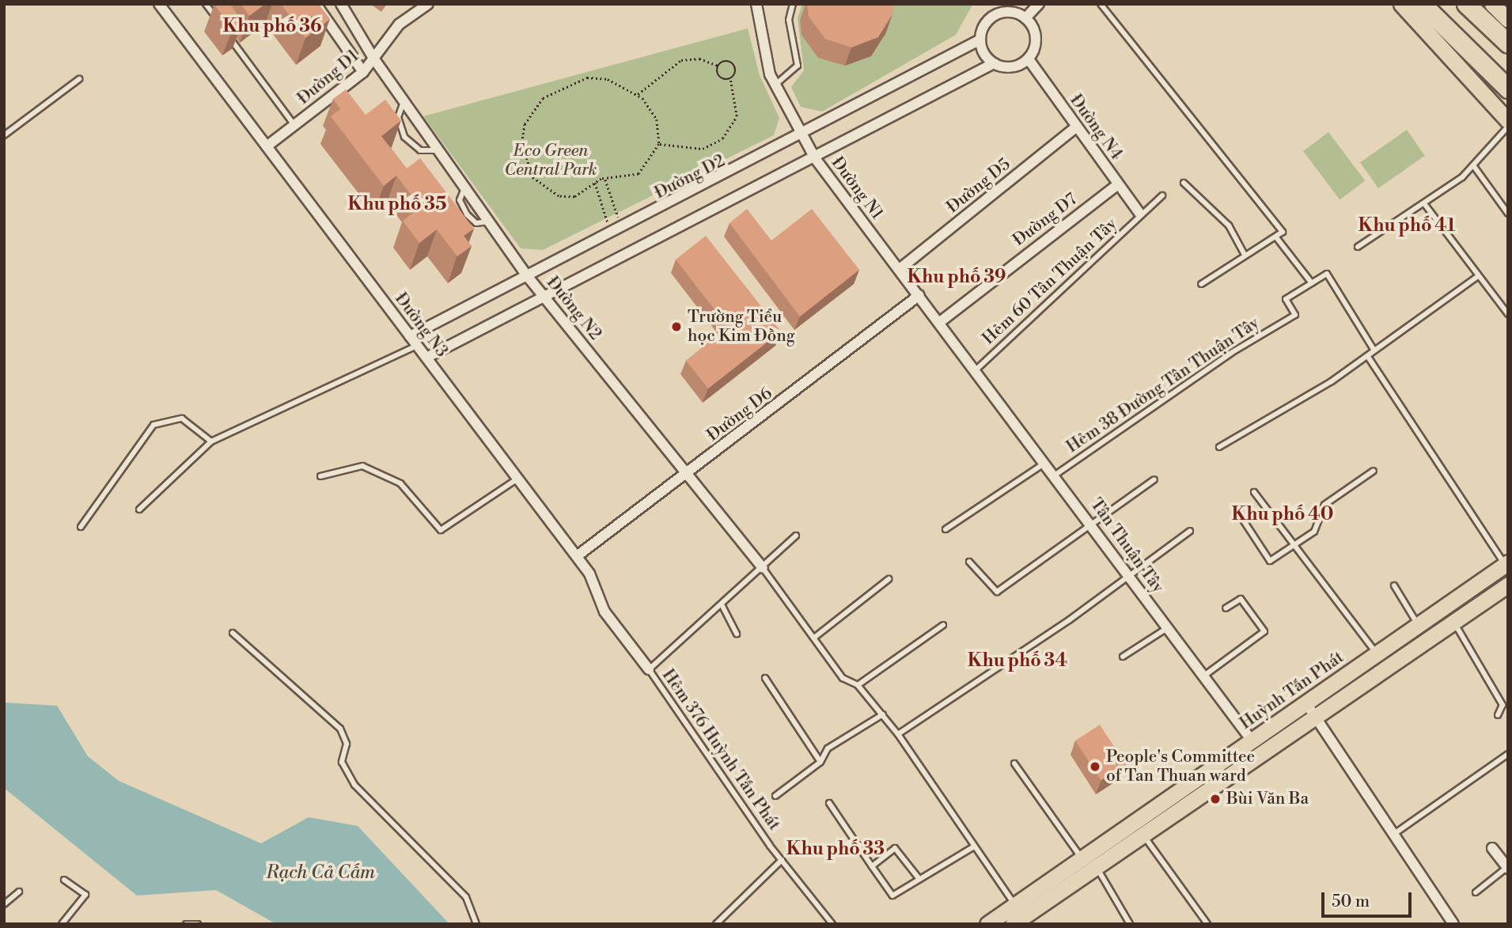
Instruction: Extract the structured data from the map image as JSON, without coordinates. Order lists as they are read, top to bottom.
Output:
{
  "streets": {
    "main road": ["Huỳnh Tấn Phát"],
    "street": [
      "Đường D1",
      "Đường N4",
      "Đường D2",
      "Đường D5",
      "Đường N1",
      "Đường D7",
      "Đường N2",
      "Đường N3",
      "Đường D6",
      "Tân Thuận Tây"
    ],
    "lane": ["Hẻm 60 Tân Thuận Tây", "Hẻm 38 Đường Tân Thuận Tây", "Hẻm 376 Huỳnh Tấn Phát"]
  },
  "crossings": [
    ["Đường D1", "Đường N2"],
    ["Đường D1", "Đường N3"],
    ["Đường N4", "Đường D2"],
    ["Đường N4", "Đường D5"],
    ["Đường N4", "Đường D7"],
    ["Đường N4", "Hẻm 60 Tân Thuận Tây"],
    ["Đường D2", "Đường N1"],
    ["Đường D2", "Đường N2"],
    ["Đường D2", "Đường N3"],
    ["Đường D5", "Đường N1"],
    ["Đường N1", "Đường D7"],
    ["Đường N1", "Hẻm 60 Tân Thuận Tây"],
    ["Đường N1", "Đường D6"],
    ["Đường N1", "Tân Thuận Tây"],
    ["Hẻm 60 Tân Thuận Tây", "Tân Thuận Tây"],
    ["Đường N2", "Đường D6"],
    ["Đường N3", "Đường D6"],
    ["Đường N3", "Hẻm 376 Huỳnh Tấn Phát"],
    ["Hẻm 38 Đường Tân Thuận Tây", "Tân Thuận Tây"],
    ["Tân Thuận Tây", "Huỳnh Tấn Phát"]
  ],
  "districts": [
    "Khu phố 36",
    "Khu phố 35",
    "Khu phố 41",
    "Khu phố 39",
    "Khu phố 40",
    "Khu phố 34",
    "Khu phố 33"
  ],
  "water": ["Rạch Cả Cấm"],
  "parks": ["Eco Green Central Park"],
  "places": ["Trường Tiểu học Kim Đồng", "People's Committee of Tan Thuan ward", "Bùi Văn Ba"],
  "scale_bar": "50 m"
}
